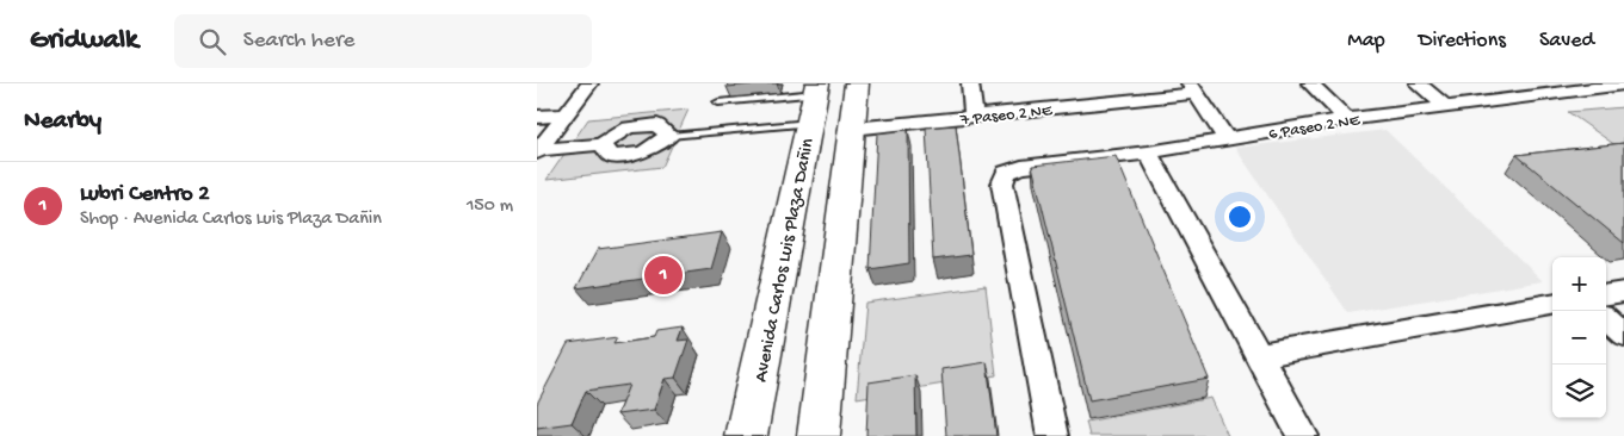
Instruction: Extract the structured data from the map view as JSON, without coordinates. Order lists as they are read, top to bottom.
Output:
{
  "streets": {
    "main road": ["Avenida Carlos Luis Plaza Dañin"],
    "street": ["7 Paseo 2 NE", "6 Paseo 2 NE"]
  },
  "page": {
    "header": "Gridwalk",
    "search": "Search here",
    "nav": ["Map", "Directions", "Saved"],
    "heading": "Nearby",
    "list": [
      {
        "mark": "1",
        "name": "Lubri Centro 2",
        "note": "Shop · Avenida Carlos Luis Plaza Dañin",
        "value": "150 m"
      }
    ],
    "pins": "1",
    "map_buttons": ["+", "−"]
  }
}
